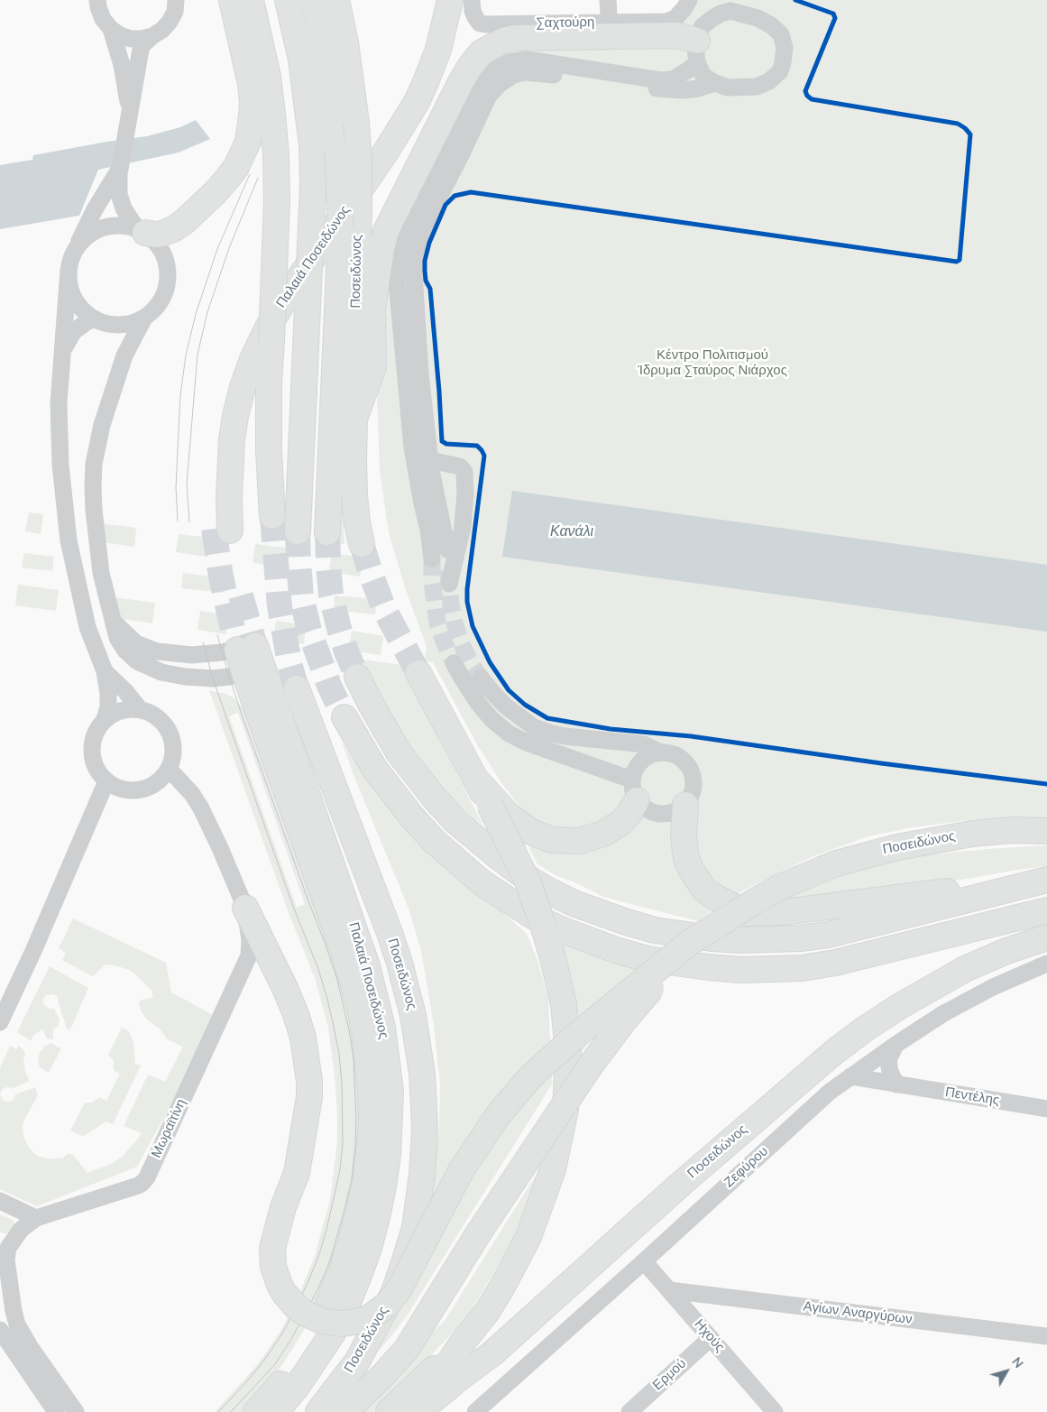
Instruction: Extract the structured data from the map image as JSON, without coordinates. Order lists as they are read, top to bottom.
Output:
{
  "streets": {
    "main road": ["Παλαιά Ποσειδώνος", "Ποσειδώνος"],
    "street": [
      "Σαχτούρη",
      "Πεντέλης",
      "Μωραϊτίνη",
      "Ζεφύρου",
      "Αγίων Αναργύρων",
      "Ηχούς",
      "Ερμού"
    ]
  },
  "crossings": [
    ["Πεντέλης", "Ζεφύρου"],
    ["Ζεφύρου", "Ηχούς"],
    ["Αγίων Αναργύρων", "Ηχούς"],
    ["Ηχούς", "Ερμού"]
  ],
  "water": ["Κανάλι"],
  "parks": ["Κέντρο Πολιτισμού Ίδρυμα Σταύρος Νιάρχος"],
  "north": "top right"
}
